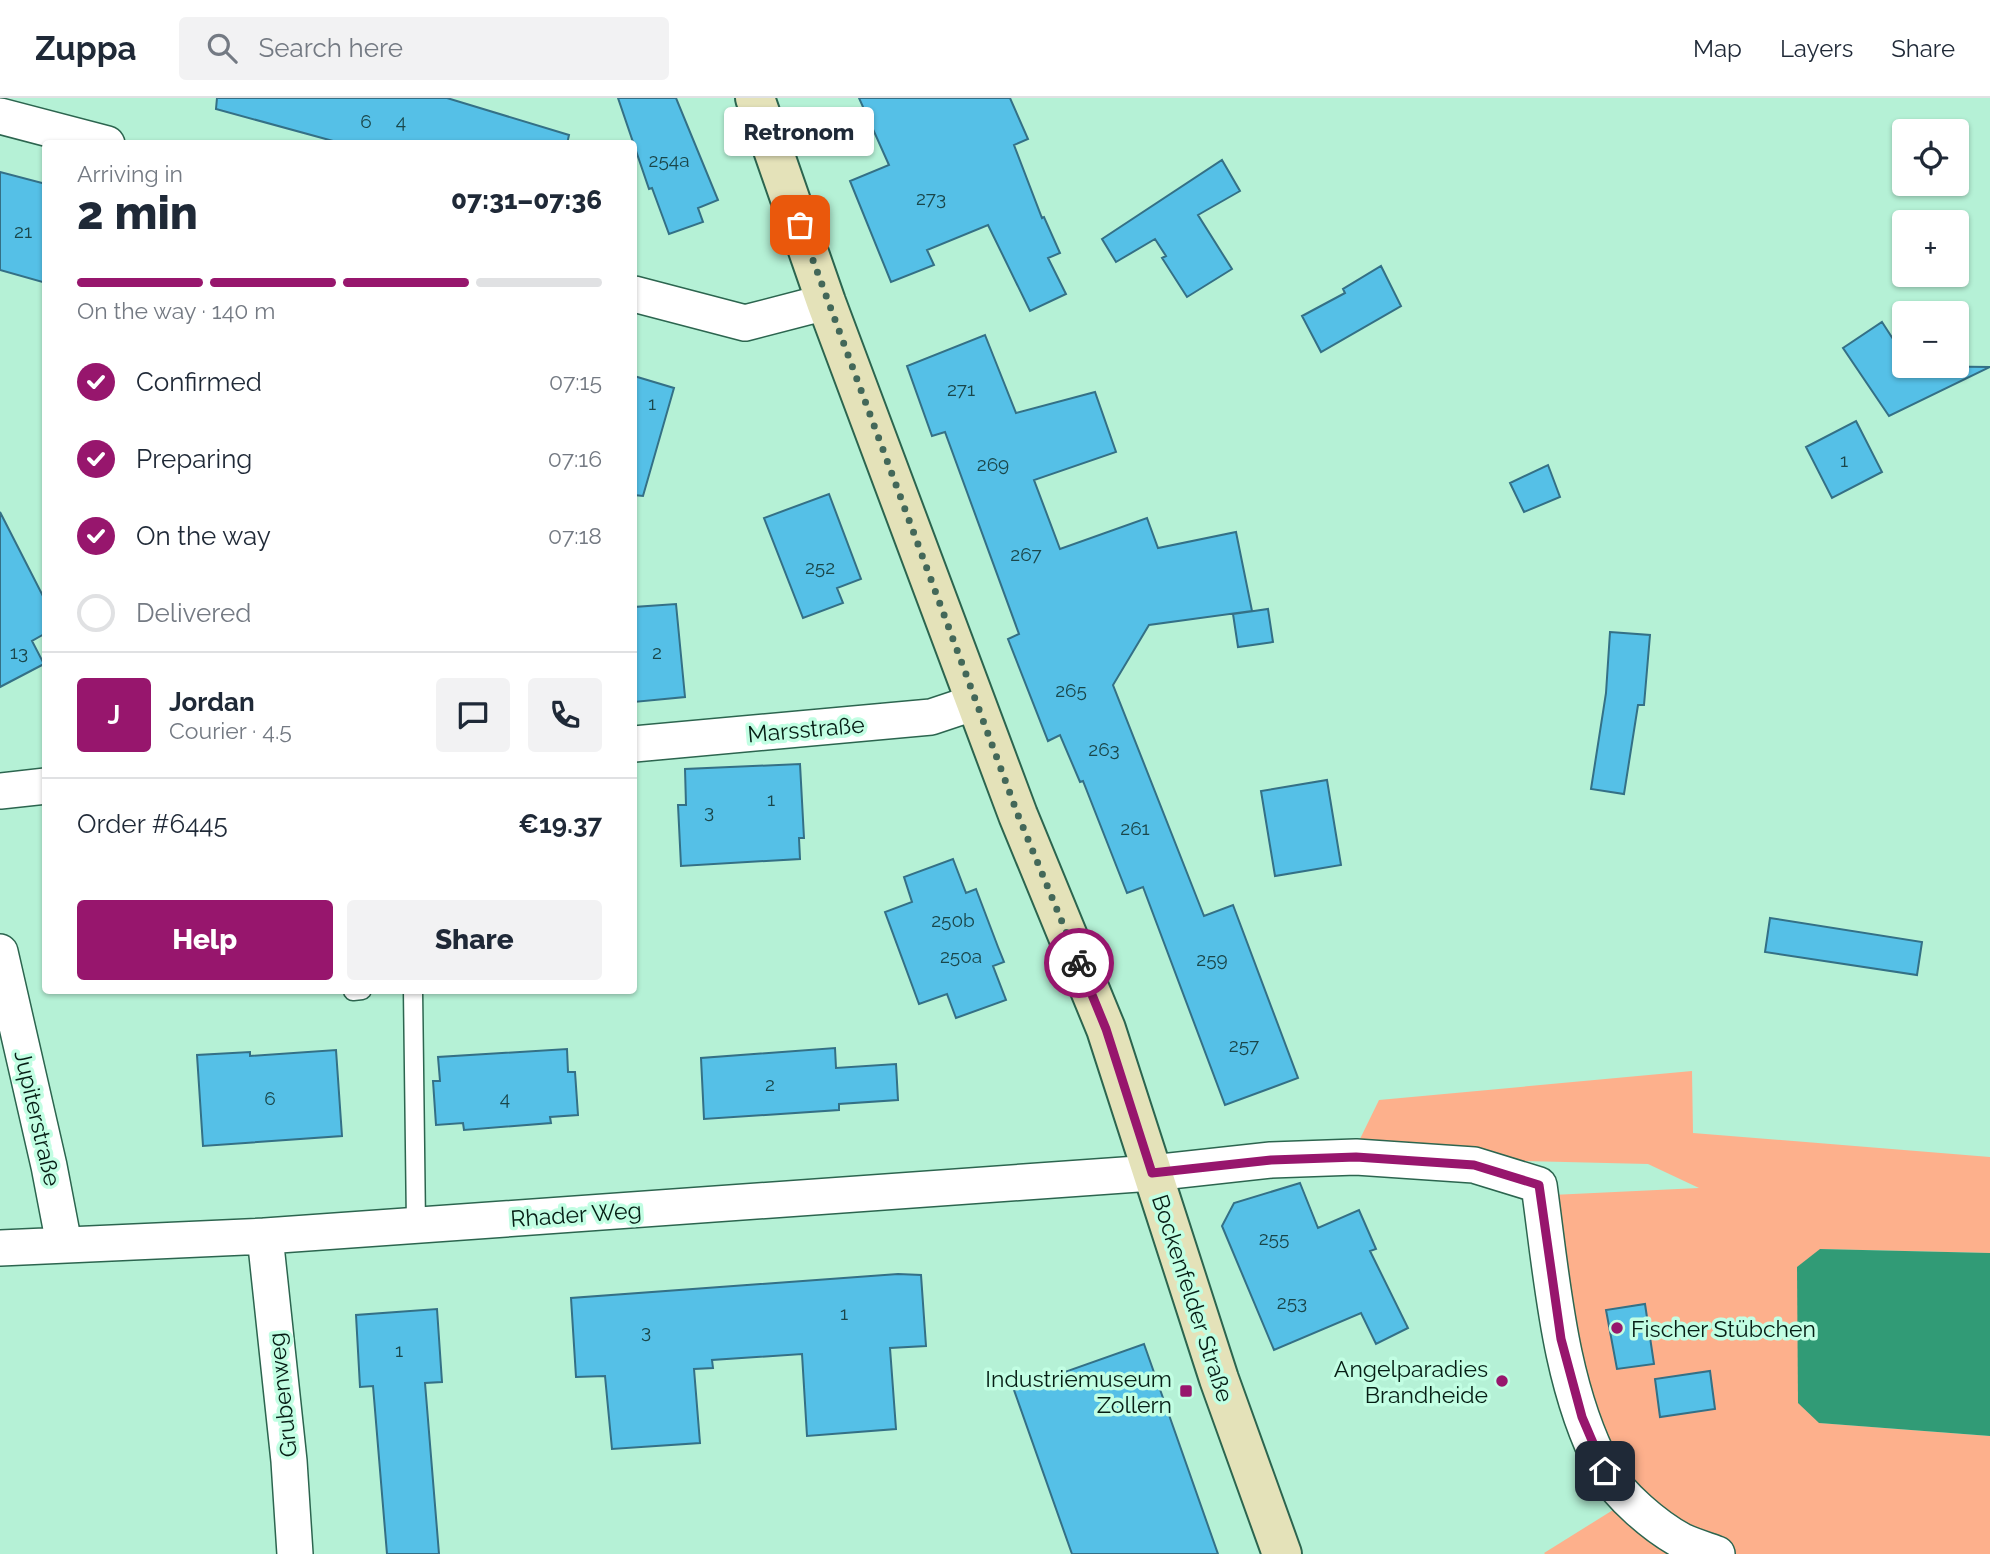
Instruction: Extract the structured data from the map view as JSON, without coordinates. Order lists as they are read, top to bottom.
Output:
{
  "streets": {
    "main road": ["Bockenfelder Straße"],
    "street": [
      "Marsstraße",
      "Jupiterstraße",
      "Rhader Weg",
      "Grubenweg"
    ]
  },
  "crossings": [
    ["Marsstraße", "Bockenfelder Straße"],
    ["Jupiterstraße", "Rhader Weg"],
    ["Rhader Weg", "Bockenfelder Straße"],
    ["Rhader Weg", "Grubenweg"]
  ],
  "places": {
    "other": ["Retronom", "Fischer Stübchen", "Angelparadies Brandheide"],
    "transit": ["Industriemuseum Zollern"]
  },
  "house_numbers": [
    "6",
    "4",
    "254a",
    "273",
    "21",
    "271",
    "1",
    "1",
    "269",
    "267",
    "252",
    "13",
    "2",
    "265",
    "263",
    "1",
    "3",
    "261",
    "250b",
    "250a",
    "259",
    "257",
    "2",
    "6",
    "4",
    "255",
    "253",
    "1",
    "3",
    "1"
  ],
  "page": {
    "header": "Zuppa",
    "search": "Search here",
    "nav": ["Map", "Layers", "Share"],
    "bubble": "Retronom",
    "map_buttons": ["+", "−"],
    "heading": ["2 min", "Arriving in", "07:31–07:36"],
    "panel": [
      "Jordan",
      "Courier · 4.5",
      "Order #6445",
      "€19.37"
    ],
    "bar": "On the way · 140 m",
    "list": [
      ["Confirmed", "07:15"],
      ["Preparing", "07:16"],
      ["On the way", "07:18"],
      "Delivered"
    ],
    "round": "J",
    "buttons": ["Help", "Share"]
  }
}
